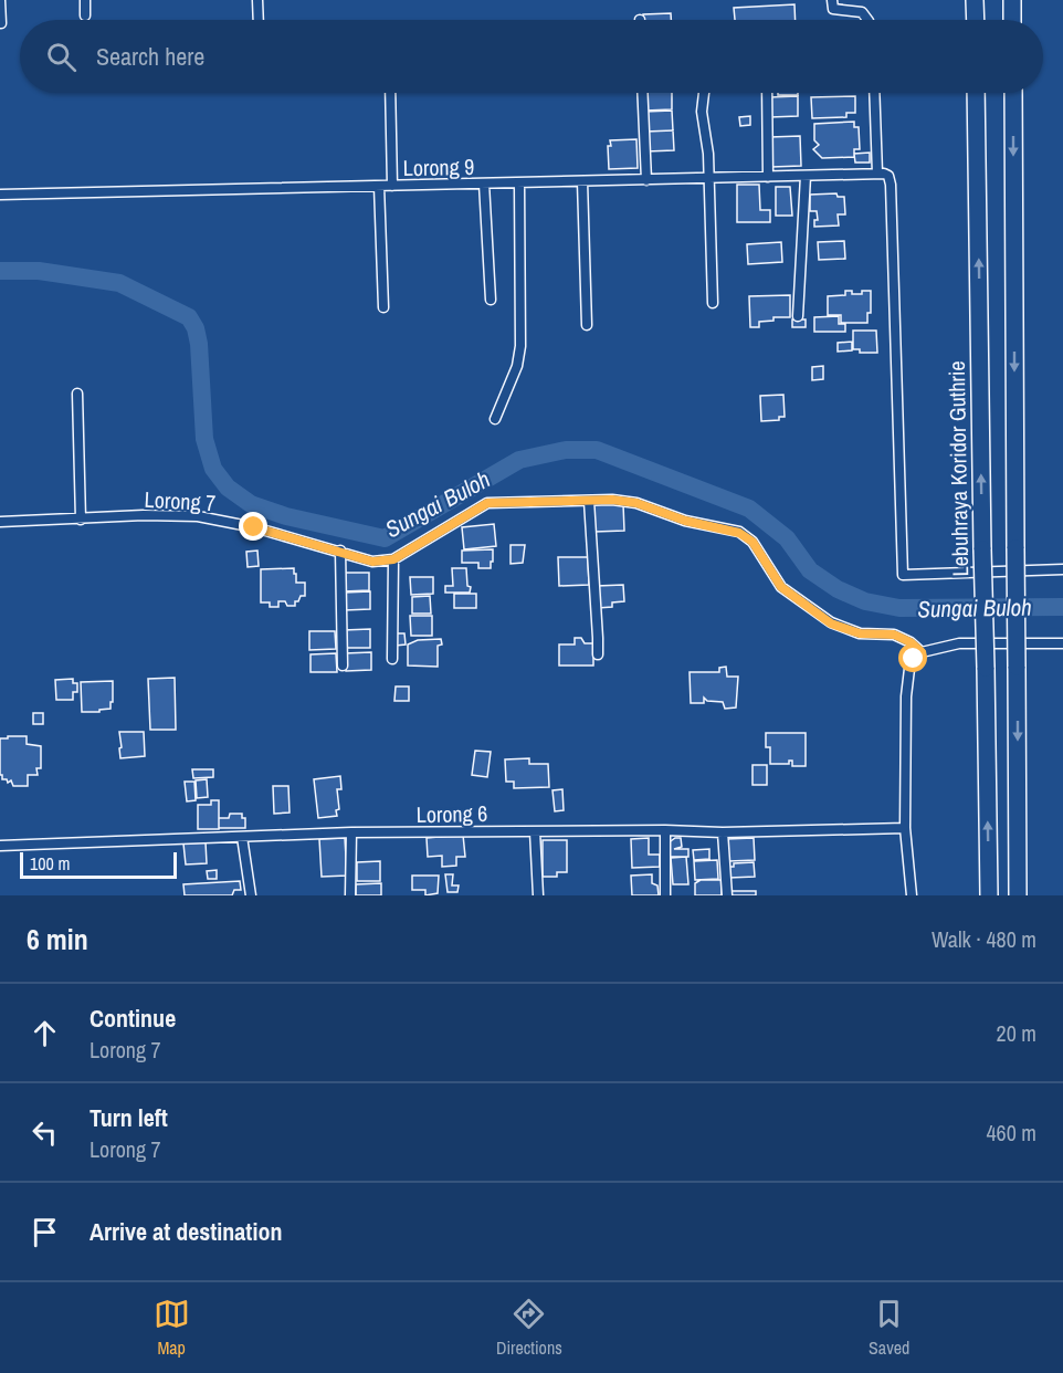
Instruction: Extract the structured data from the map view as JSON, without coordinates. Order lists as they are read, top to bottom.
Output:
{
  "streets": {
    "highway": ["Lebuhraya Koridor Guthrie"],
    "street": ["Lorong 9", "Lorong 7", "Lorong 6"]
  },
  "water": ["Sungai Buloh"],
  "scale_bar": "100 m",
  "page": {
    "search": "Search here",
    "scale": "100 m",
    "heading": ["6 min", "Walk · 480 m"],
    "list": [
      ["Continue", "Lorong 7", "20 m"],
      ["Turn left", "Lorong 7", "460 m"],
      "Arrive at destination"
    ],
    "nav": ["Map", "Directions", "Saved"]
  }
}
